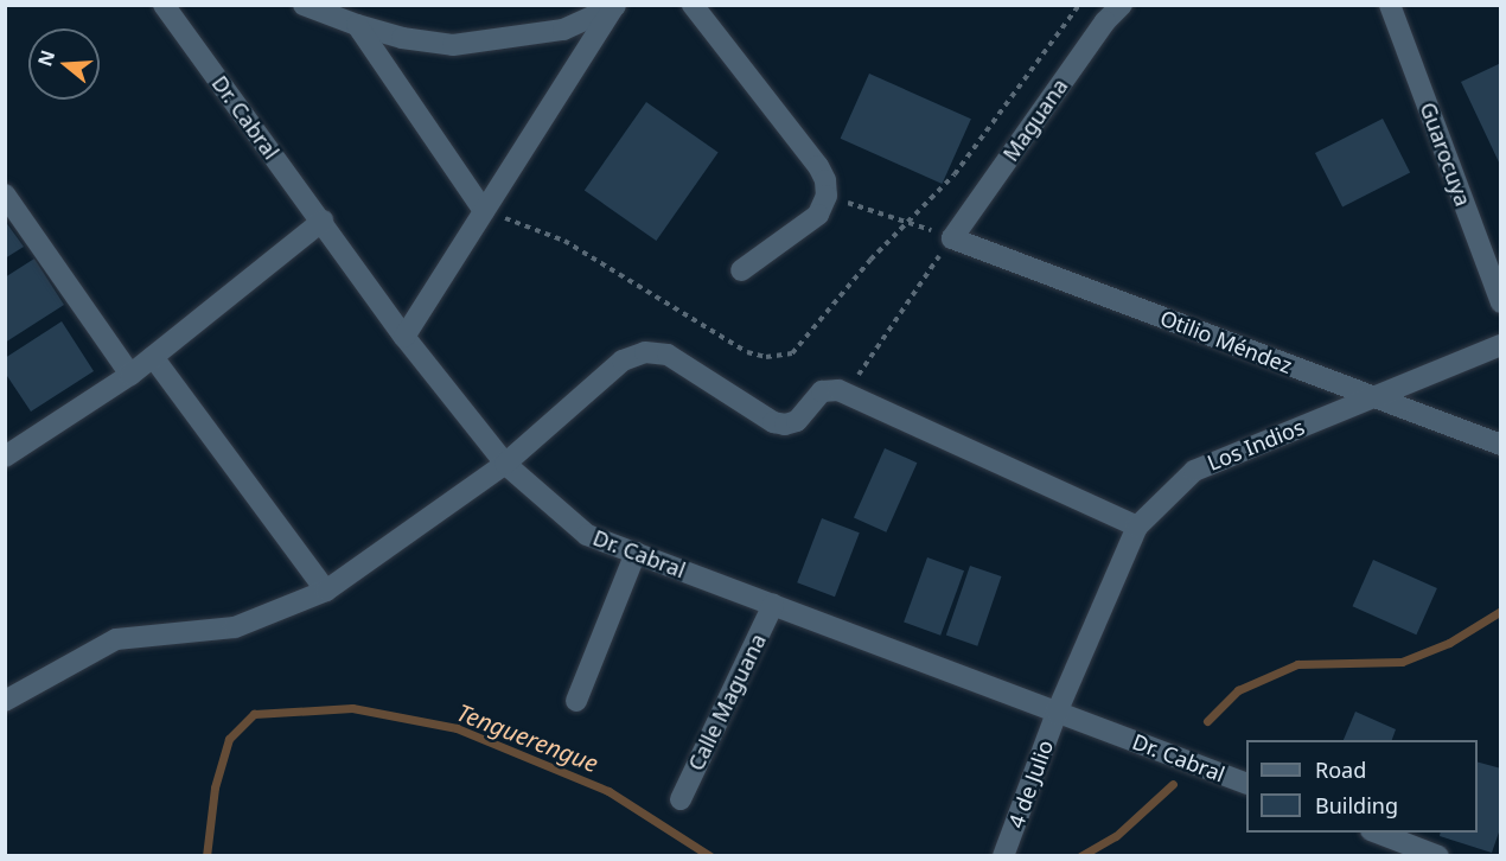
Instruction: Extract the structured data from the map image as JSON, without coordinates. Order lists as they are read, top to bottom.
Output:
{
  "streets": {
    "street": [
      "Dr. Cabral",
      "Maguana",
      "Guarocuya",
      "Otilio Méndez",
      "Los Indios",
      "Calle Maguana",
      "4 de Julio"
    ]
  },
  "crossings": [
    ["Dr. Cabral", "Los Indios"],
    ["Dr. Cabral", "Calle Maguana"],
    ["Dr. Cabral", "4 de Julio"],
    ["Maguana", "Otilio Méndez"],
    ["Otilio Méndez", "Los Indios"],
    ["Los Indios", "4 de Julio"]
  ],
  "water": ["Tenguerengue"],
  "legend": ["Road", "Building"],
  "north": "left"
}
